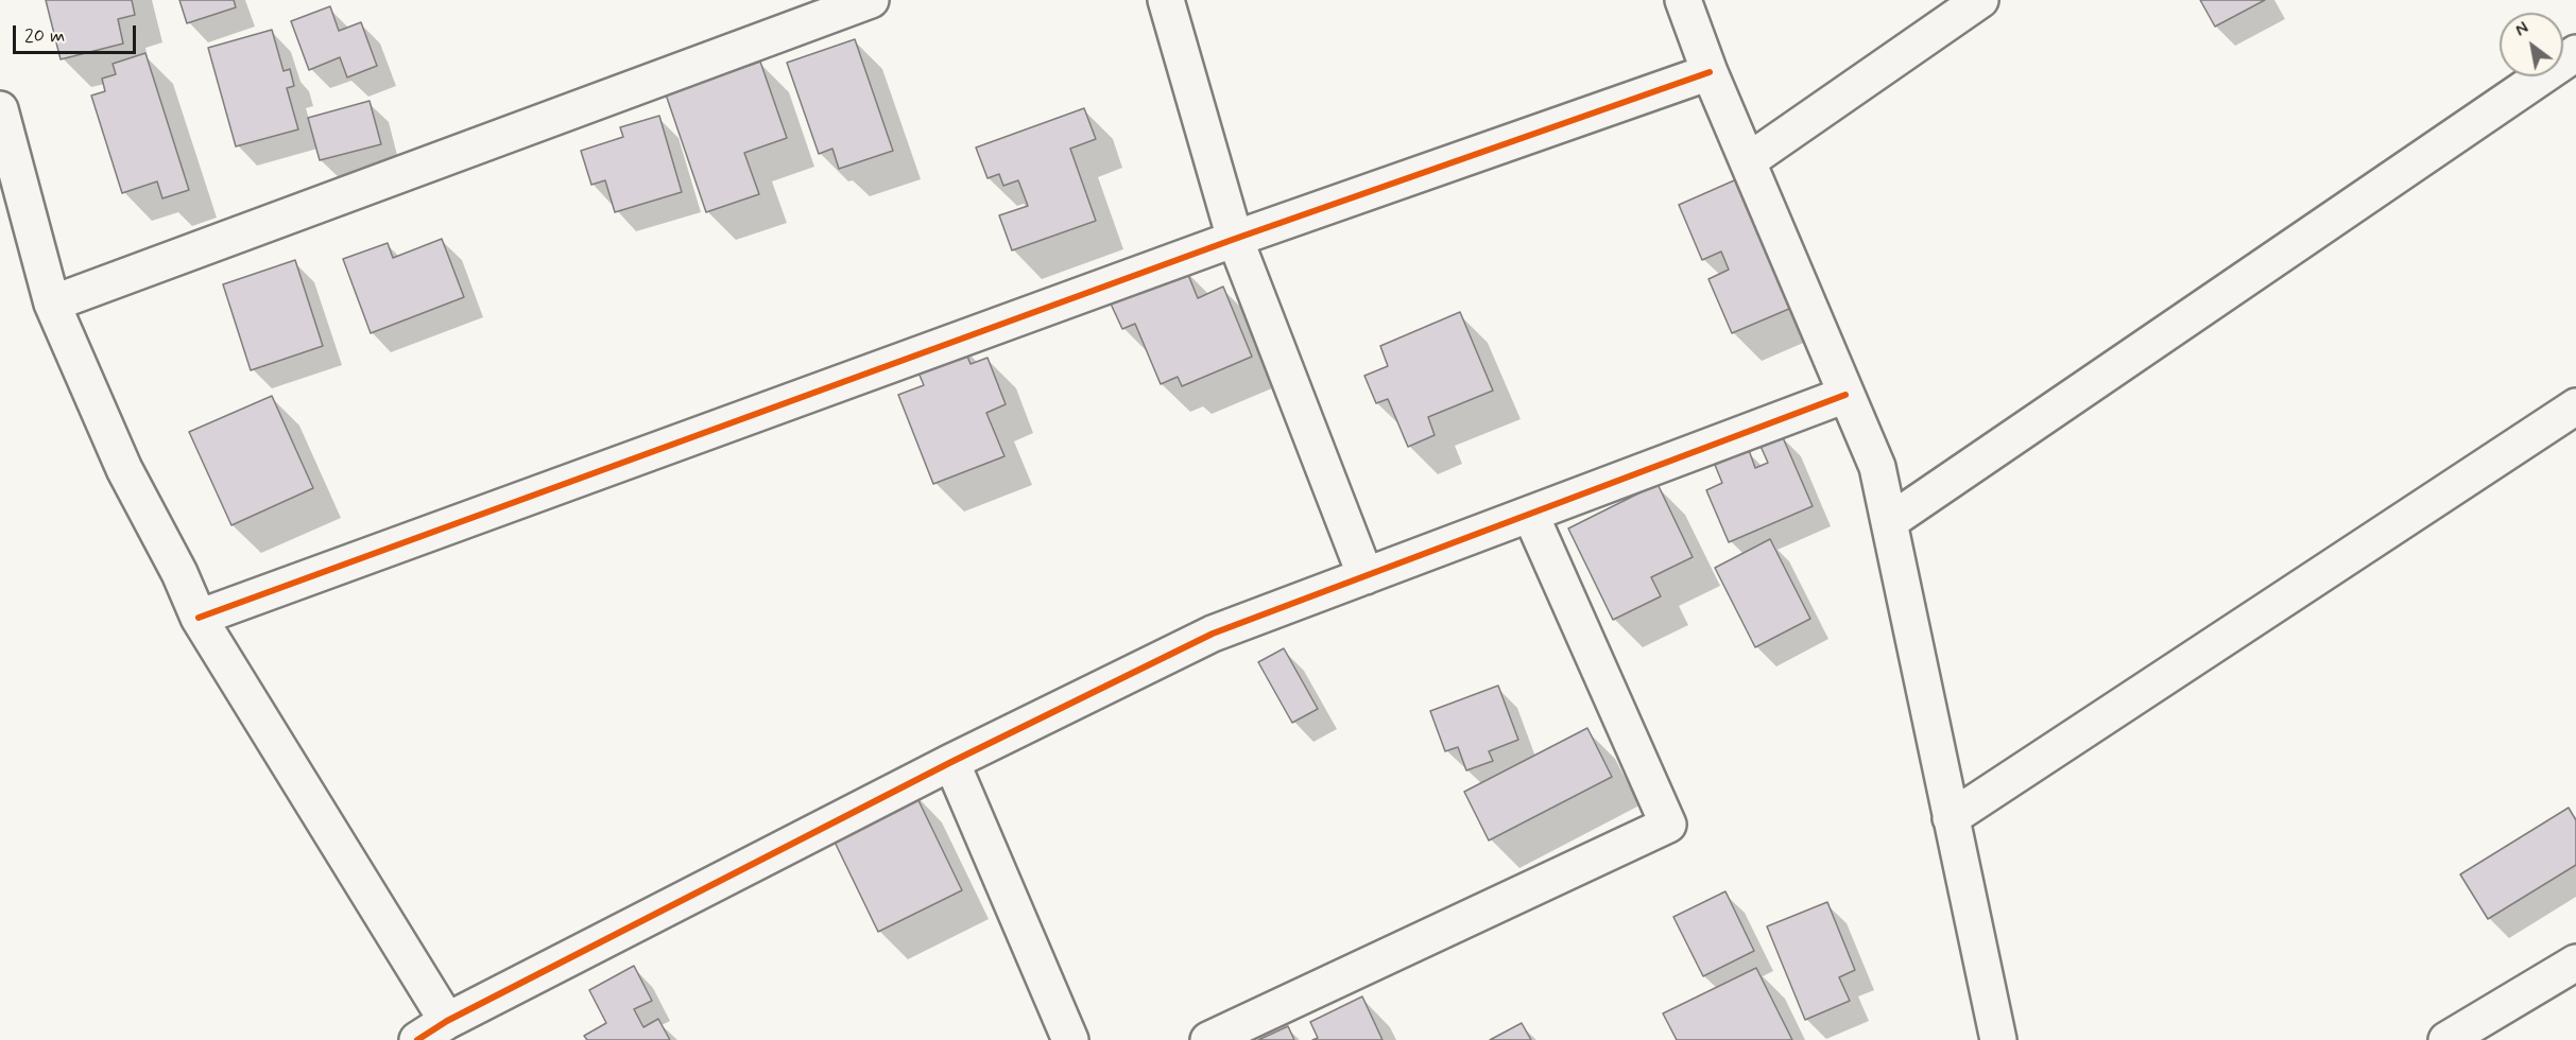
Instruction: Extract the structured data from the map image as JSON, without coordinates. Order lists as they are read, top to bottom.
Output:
{
  "scale_bar": "20 m",
  "north": "top left"
}
